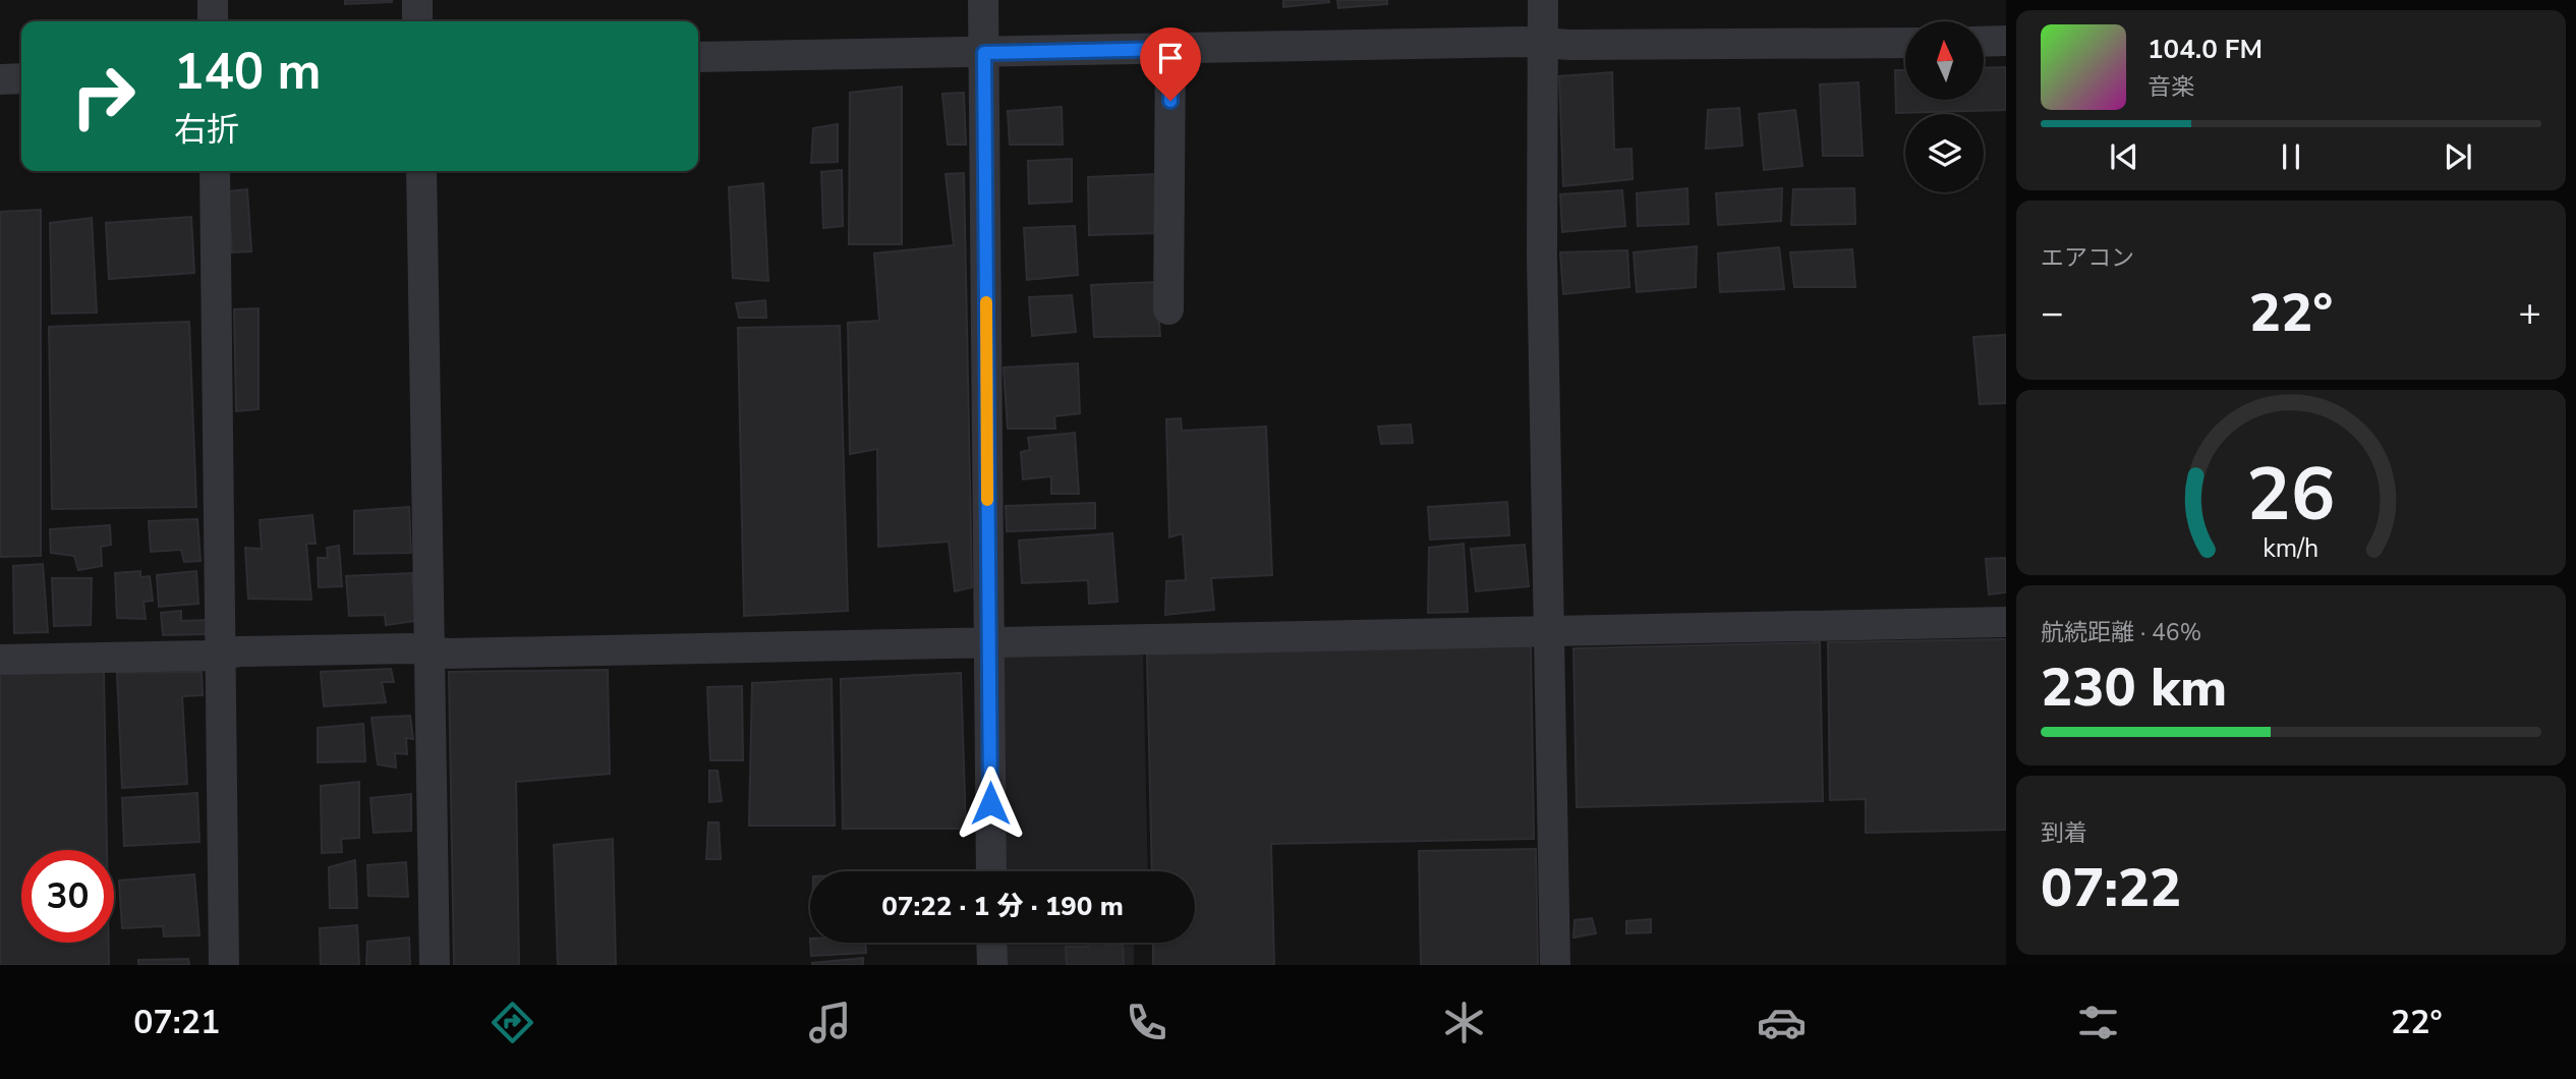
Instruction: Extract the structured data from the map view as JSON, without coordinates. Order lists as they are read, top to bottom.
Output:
{
  "north": "top",
  "page": {
    "turn": ["140 m", "右折"],
    "song": ["104.0 FM", "音楽"],
    "tile": [
      "エアコン",
      ["航続距離 · 46%", "230 km"],
      ["到着", "07:22"]
    ],
    "heat": ["−", "22°", "+"],
    "limit": "30",
    "trip": "07:22 · 1 分 · 190 m",
    "tabs": ["07:21", "22°"],
    "gauge": ["26", "km/h"]
  }
}
